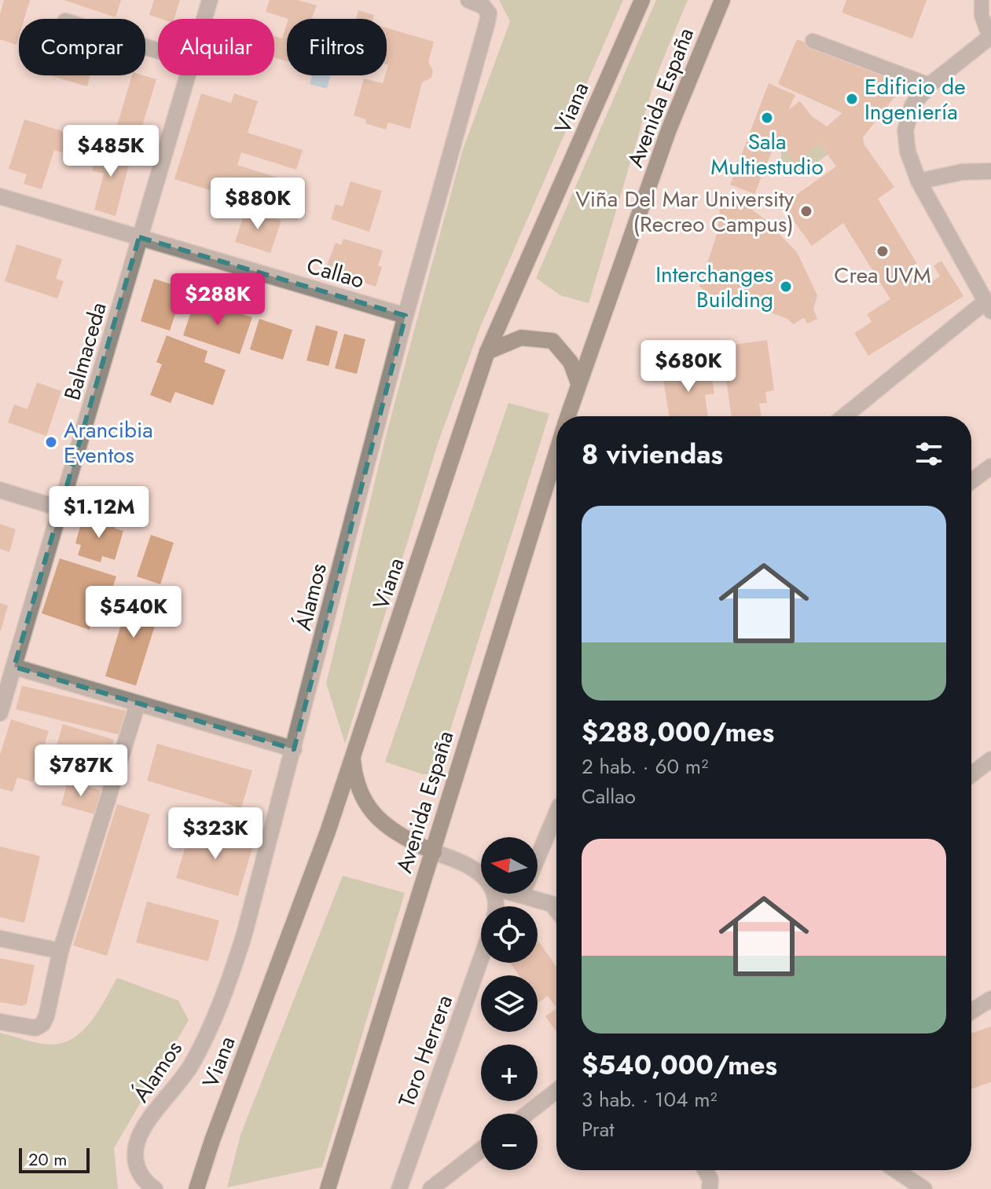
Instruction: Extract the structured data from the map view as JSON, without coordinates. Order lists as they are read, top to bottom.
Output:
{
  "streets": {
    "main road": ["Avenida España", "Viana"],
    "street": [
      "Callao",
      "Balmaceda",
      "Álamos",
      "Toro Herrera"
    ]
  },
  "crossings": [
    ["Callao", "Balmaceda"],
    ["Callao", "Álamos"]
  ],
  "places": [
    "Edificio de Ingeniería",
    "Sala Multiestudio",
    "Viña Del Mar University (Recreo Campus)",
    "Crea UVM",
    "Interchanges Building",
    "Arancibia Eventos"
  ],
  "scale_bar": "20 m",
  "north": "left",
  "page": {
    "chip": ["Comprar", "Alquilar", "Filtros"],
    "price": [
      "$485K",
      "$880K",
      "$288K",
      "$680K",
      "$1.12M",
      "$540K",
      "$787K",
      "$323K"
    ],
    "heading": "8 viviendas",
    "list": [
      {
        "name": "$288,000/mes",
        "note": "2 hab. · 60 m² · Callao"
      },
      {
        "name": "$540,000/mes",
        "note": "3 hab. · 104 m² · Prat"
      }
    ],
    "map_buttons": ["+", "−"],
    "scale": "20 m"
  }
}
